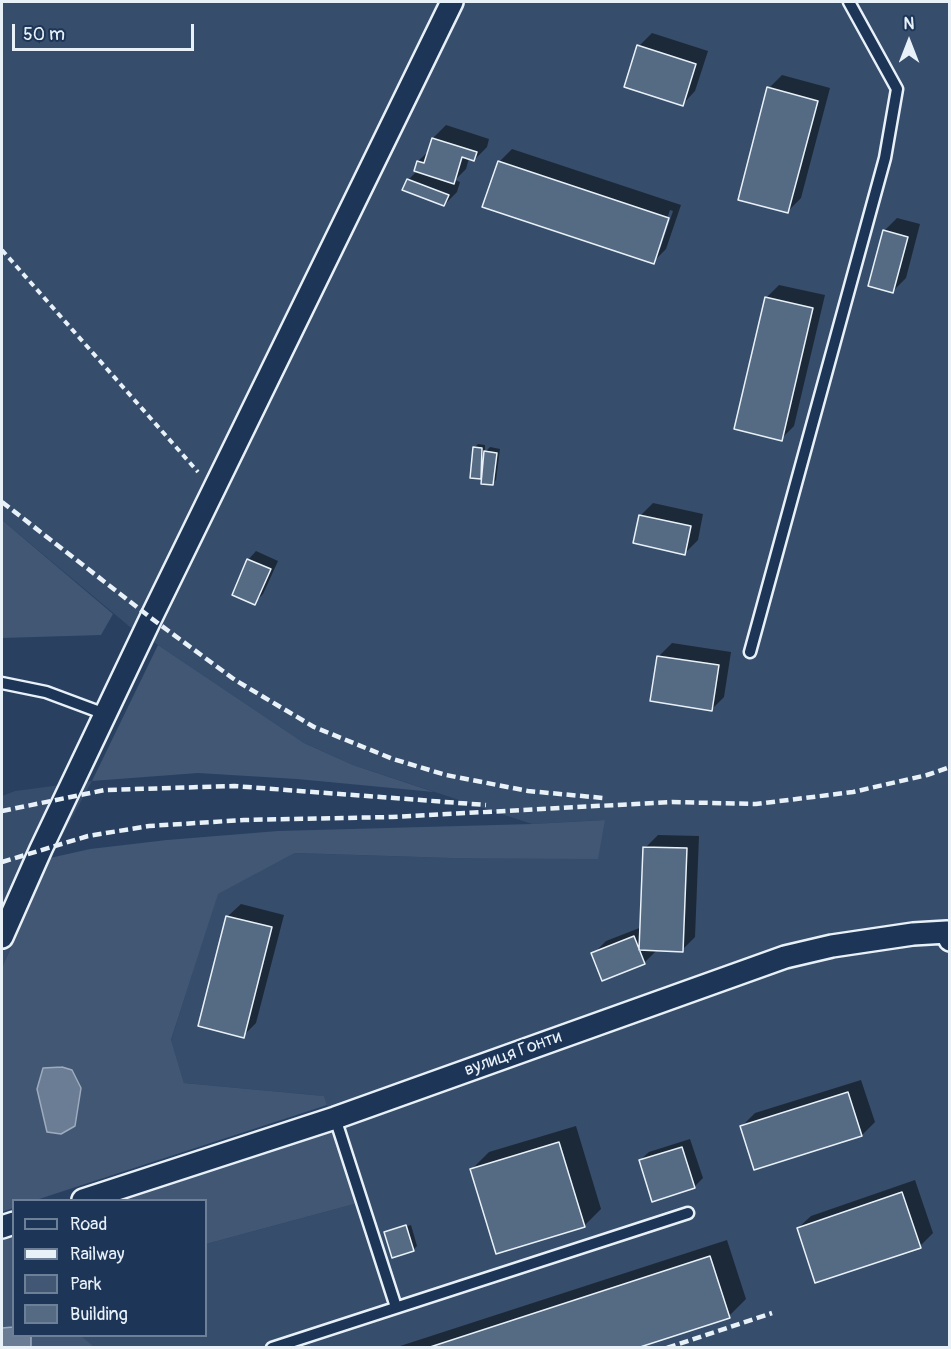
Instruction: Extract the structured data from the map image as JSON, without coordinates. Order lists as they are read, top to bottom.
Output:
{
  "streets": {
    "street": ["вулиця Гонти"]
  },
  "legend": [
    "Road",
    "Railway",
    "Park",
    "Building"
  ],
  "scale_bar": "50 m",
  "north": "top"
}
